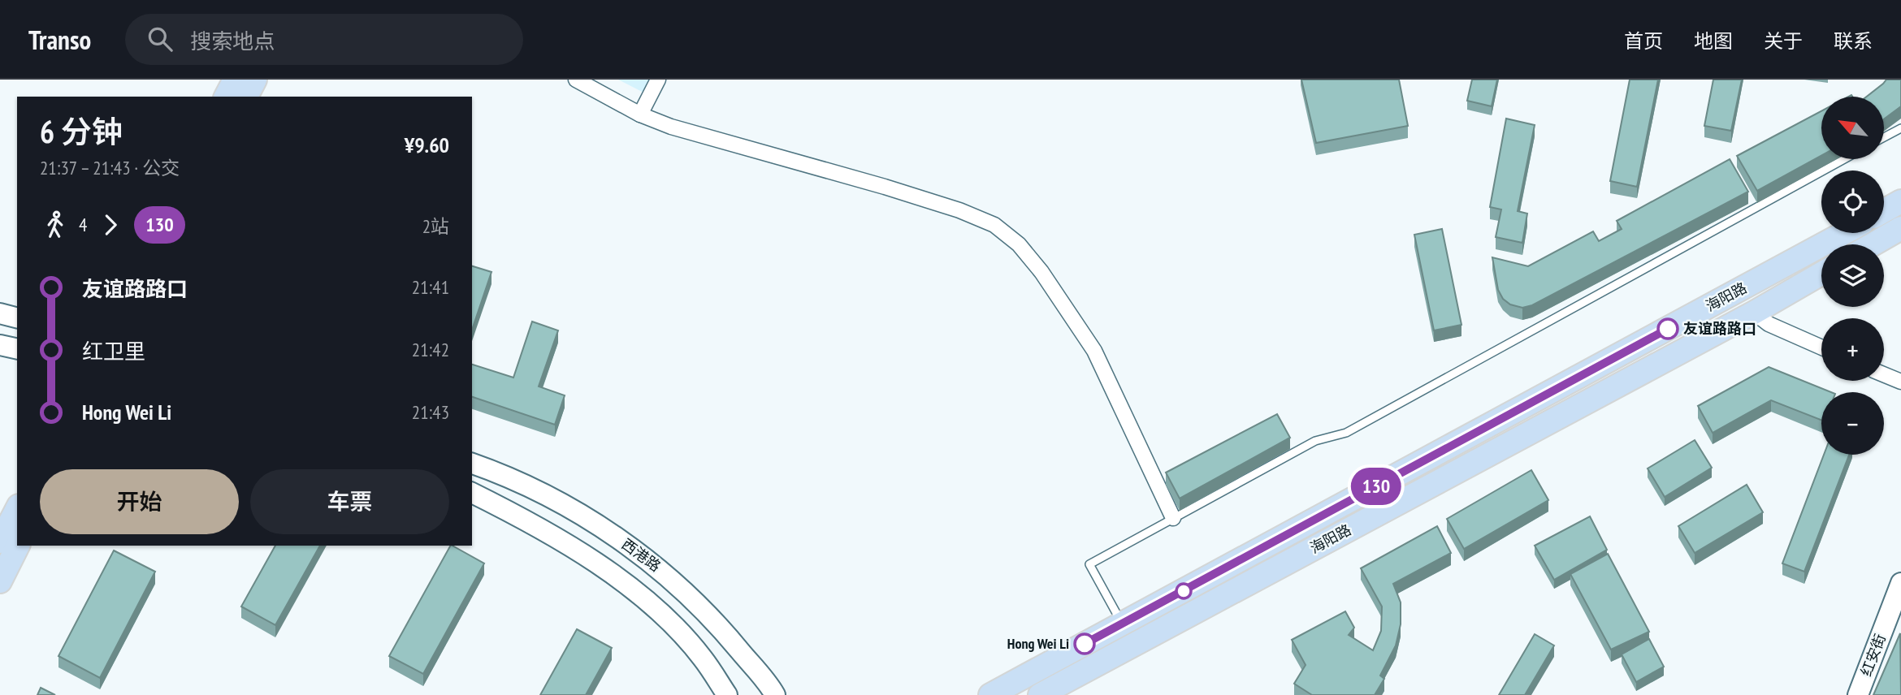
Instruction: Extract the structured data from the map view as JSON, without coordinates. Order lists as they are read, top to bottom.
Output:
{
  "streets": {
    "main road": ["海阳路", "西港路", "红安街"]
  },
  "places": ["友谊路路口", "Hong Wei Li"],
  "lines": ["bus line 130"],
  "north": "top left",
  "page": {
    "header": "Transo",
    "search": "搜索地点",
    "nav": [
      "首页",
      "地图",
      "关于",
      "联系"
    ],
    "on_map": "130",
    "map_buttons": ["+", "−"],
    "heading": ["6 分钟", "21:37 – 21:43 · 公交", "¥9.60"],
    "legs": ["4", "130", "2站"],
    "list": [
      {
        "name": "友谊路路口",
        "value": "21:41"
      },
      {
        "name": "红卫里",
        "value": "21:42"
      },
      {
        "name": "Hong Wei Li",
        "value": "21:43"
      }
    ],
    "buttons": ["开始", "车票"]
  }
}
